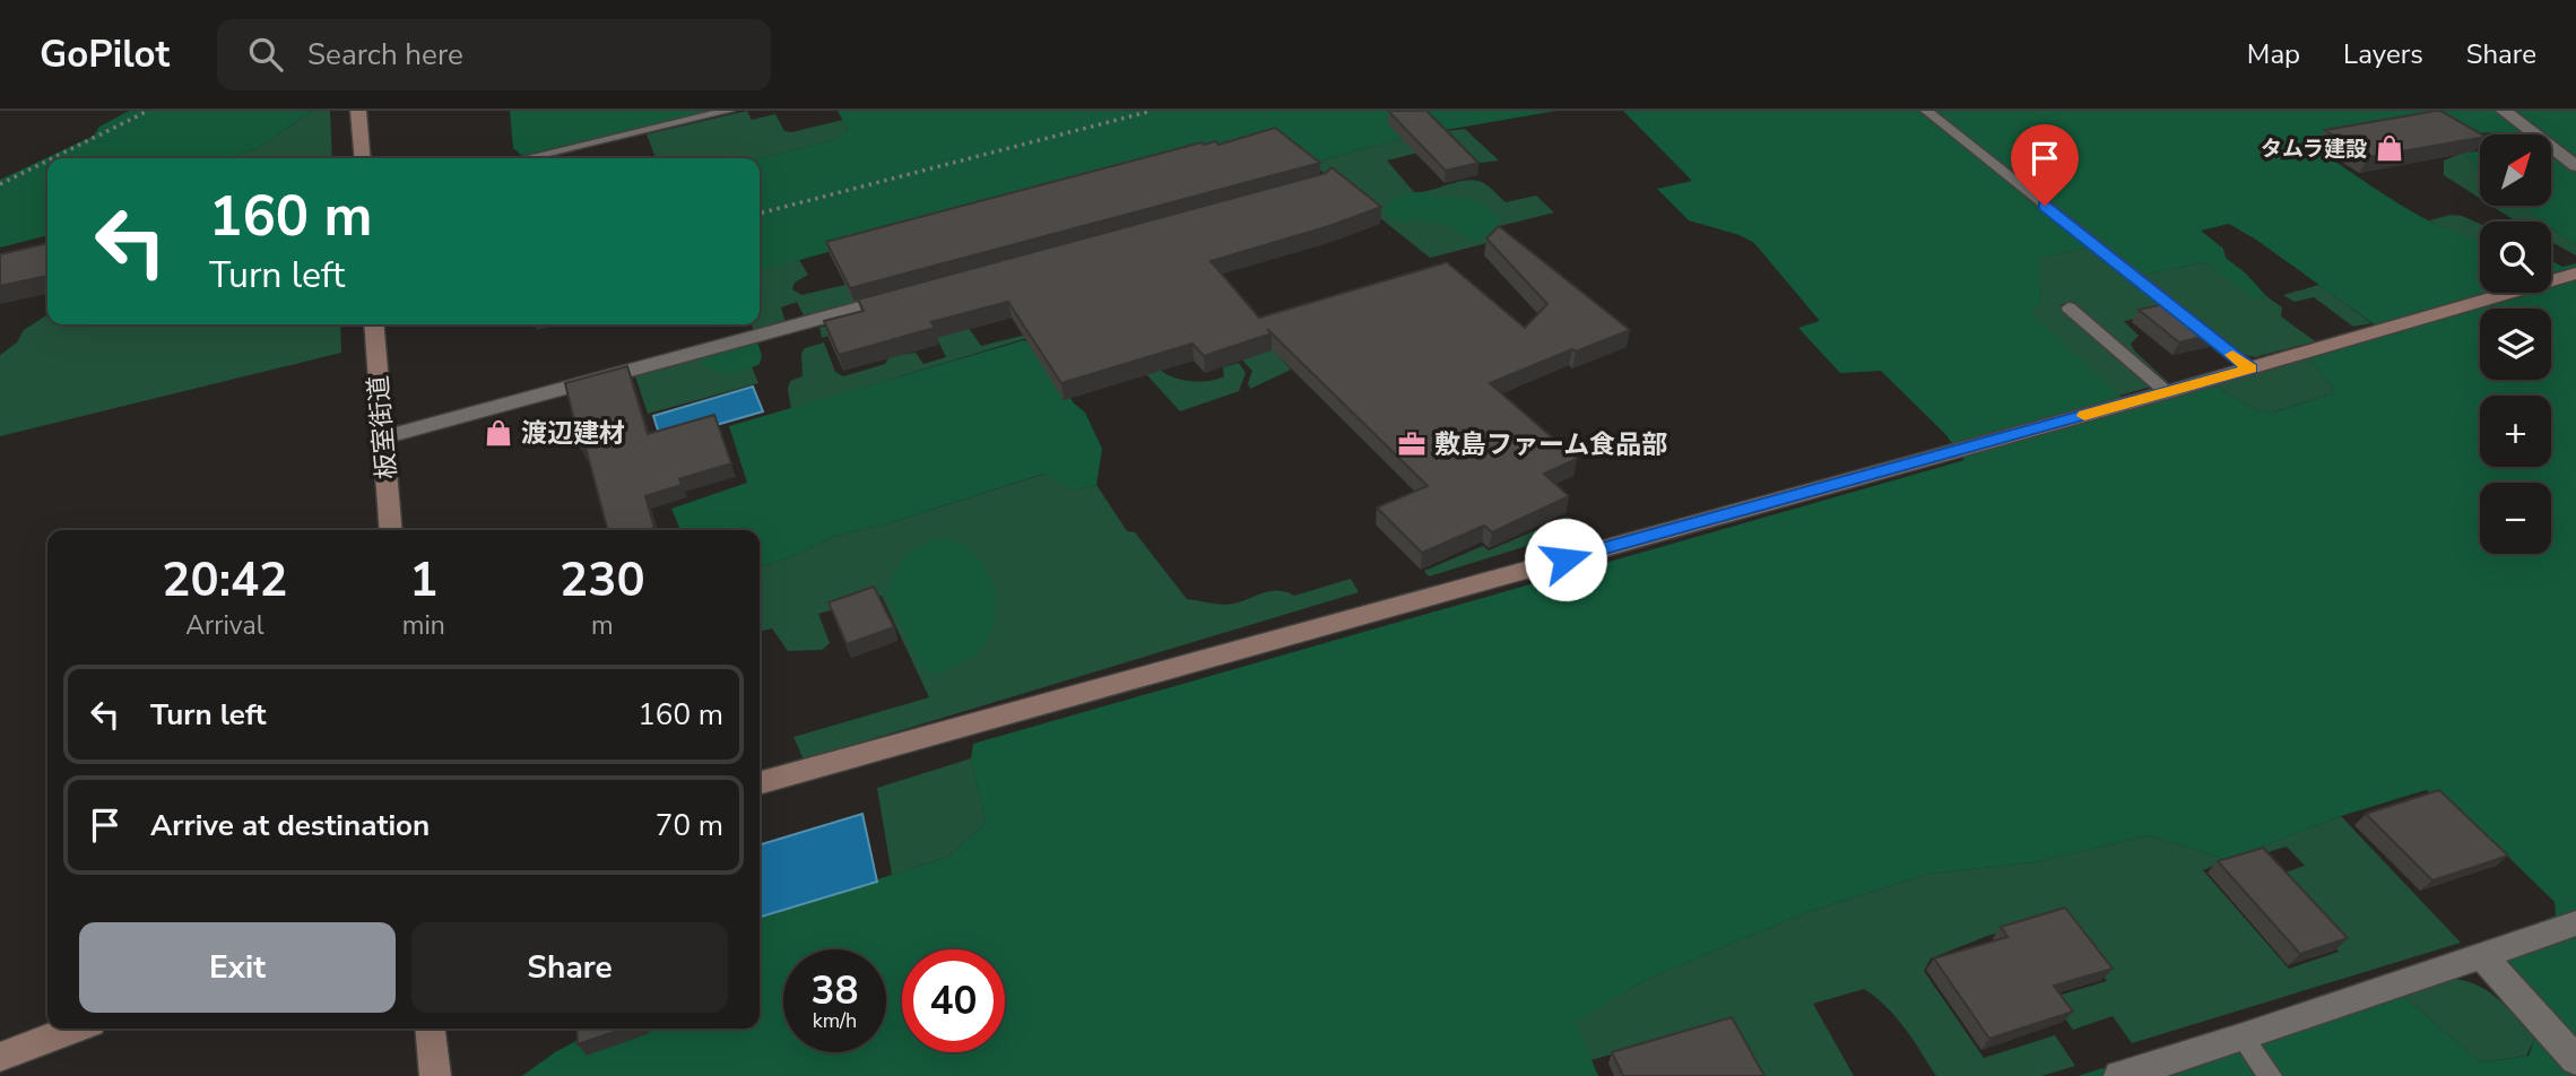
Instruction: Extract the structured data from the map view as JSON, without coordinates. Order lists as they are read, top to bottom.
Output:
{
  "streets": {
    "street": ["板室街道"]
  },
  "places": {
    "shop": ["タムラ建設", "渡辺建材"],
    "office": ["敷島ファーム食品部"]
  },
  "north": "top right",
  "page": {
    "header": "GoPilot",
    "search": "Search here",
    "nav": ["Map", "Layers", "Share"],
    "map_buttons": ["+", "−"],
    "turn": ["160 m", "Turn left"],
    "eta": [
      "20:42",
      "Arrival",
      "1",
      "min",
      "230",
      "m"
    ],
    "list": [
      {
        "name": "Turn left",
        "value": "160 m"
      },
      {
        "name": "Arrive at destination",
        "value": "70 m"
      }
    ],
    "buttons": ["Exit", "Share"],
    "speed": "38 km/h",
    "limit": "40"
  }
}
